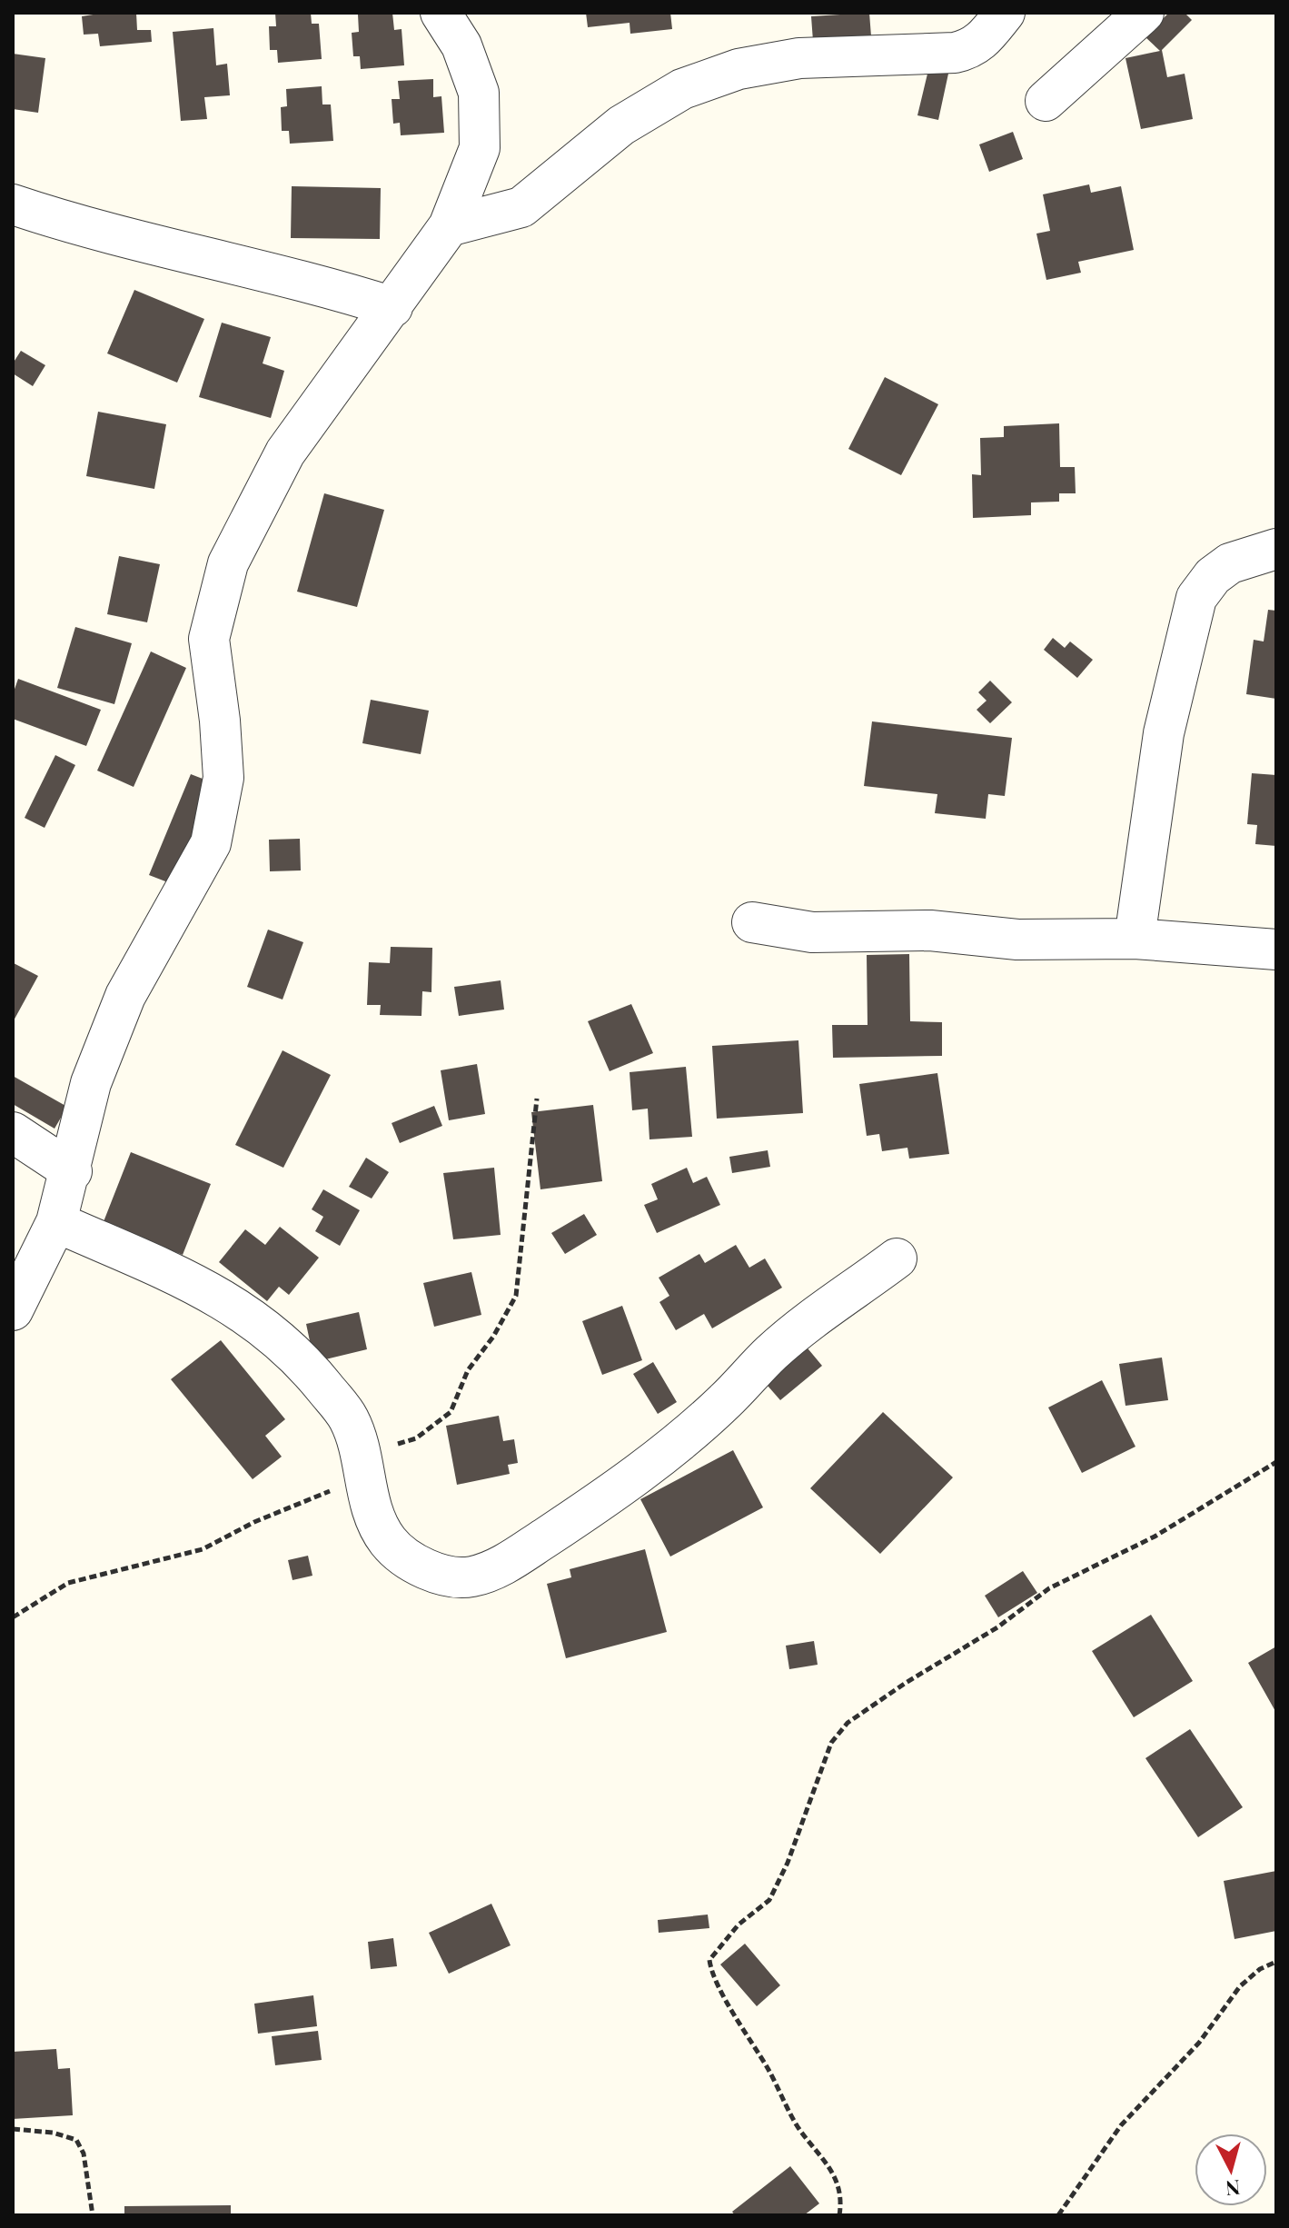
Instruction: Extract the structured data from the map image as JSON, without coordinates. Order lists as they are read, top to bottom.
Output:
{
  "north": "bottom"
}
